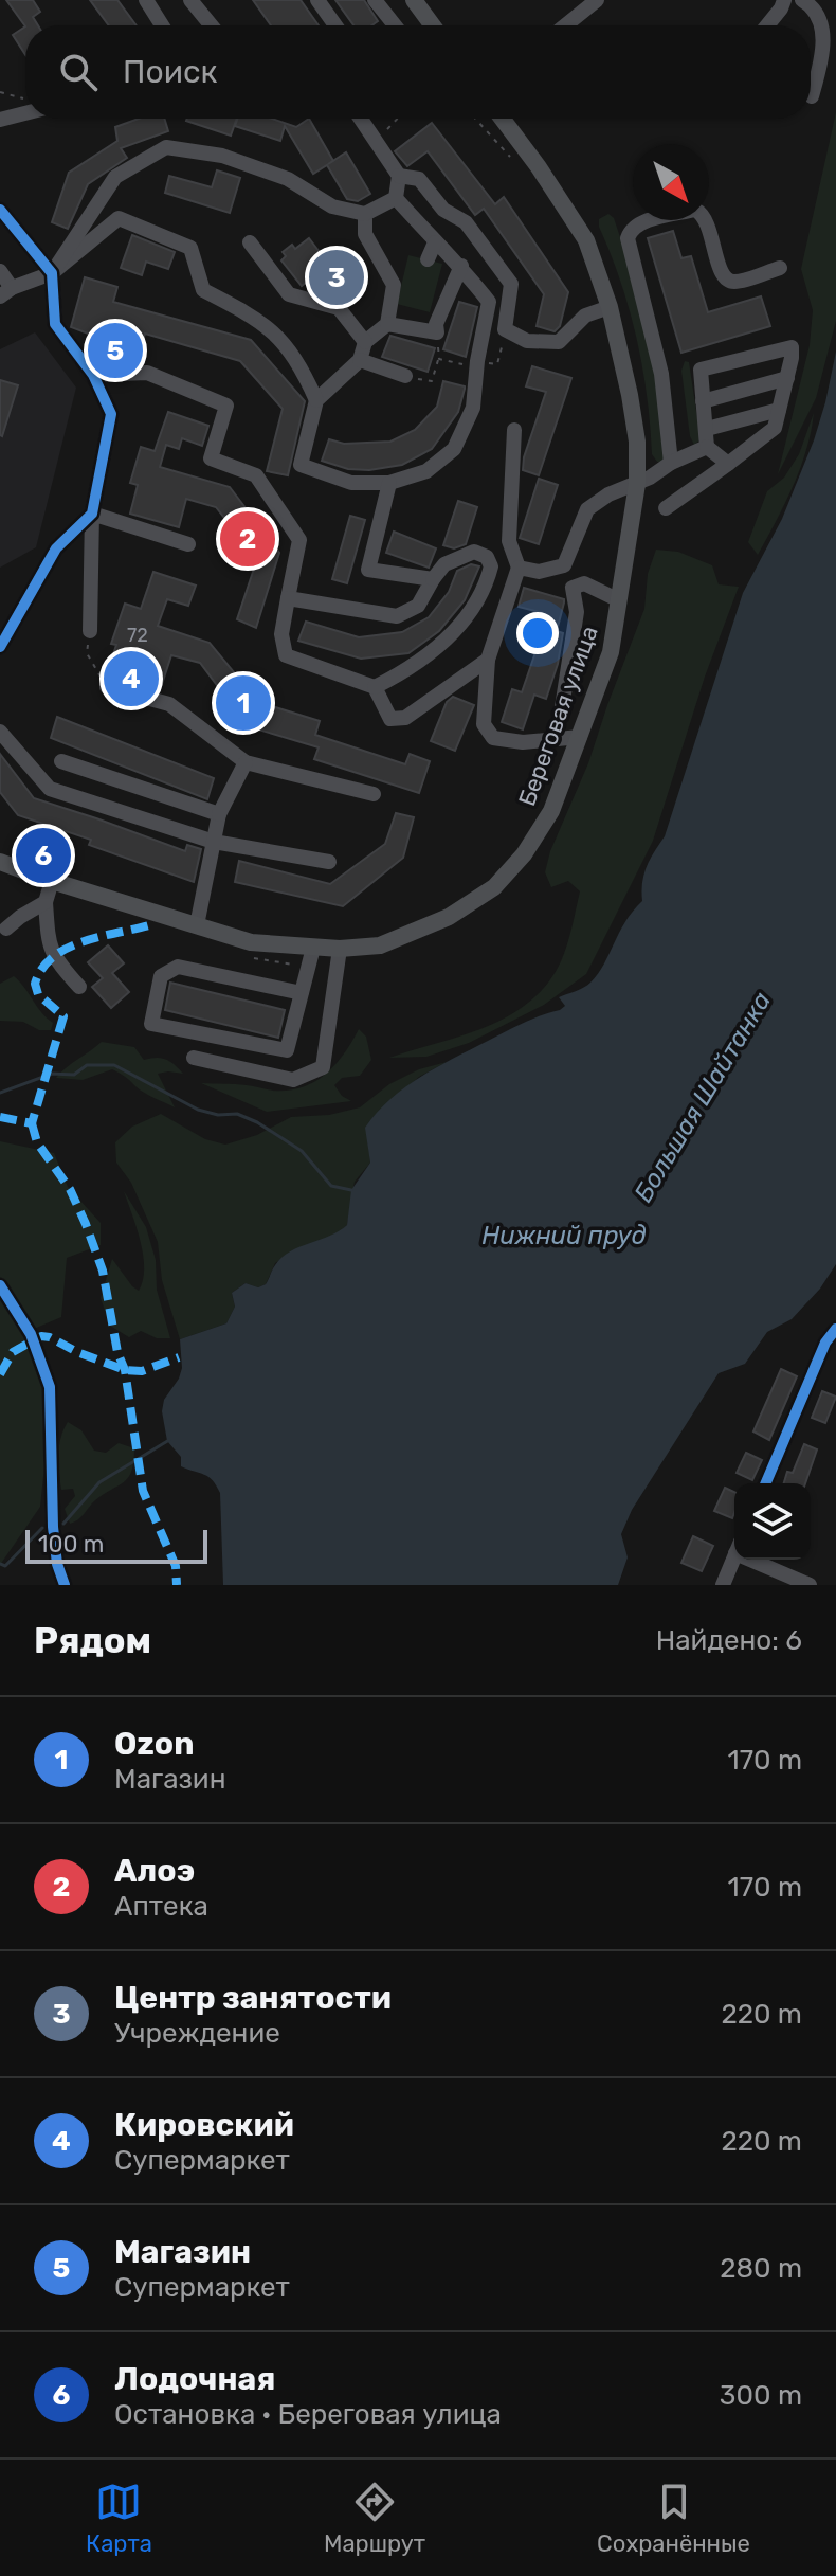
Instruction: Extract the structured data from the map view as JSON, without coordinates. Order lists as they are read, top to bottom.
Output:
{
  "streets": {
    "main road": ["Береговая улица"]
  },
  "water": ["Большая Шайтанка", "Нижний пруд"],
  "house_numbers": ["72"],
  "scale_bar": "100 m",
  "north": "bottom right",
  "page": {
    "search": "Поиск",
    "pins": [
      "3",
      "5",
      "2",
      "4",
      "1",
      "6"
    ],
    "scale": "100 m",
    "heading": ["Рядом", "Найдено: 6"],
    "list": [
      {
        "mark": "1",
        "name": "Ozon",
        "note": "Магазин",
        "value": "170 m"
      },
      {
        "mark": "2",
        "name": "Алоэ",
        "note": "Аптека",
        "value": "170 m"
      },
      {
        "mark": "3",
        "name": "Центр занятости",
        "note": "Учреждение",
        "value": "220 m"
      },
      {
        "mark": "4",
        "name": "Кировский",
        "note": "Супермаркет",
        "value": "220 m"
      },
      {
        "mark": "5",
        "name": "Магазин",
        "note": "Супермаркет",
        "value": "280 m"
      },
      {
        "mark": "6",
        "name": "Лодочная",
        "note": "Остановка · Береговая улица",
        "value": "300 m"
      }
    ],
    "nav": ["Карта", "Маршрут", "Сохранённые"]
  }
}
